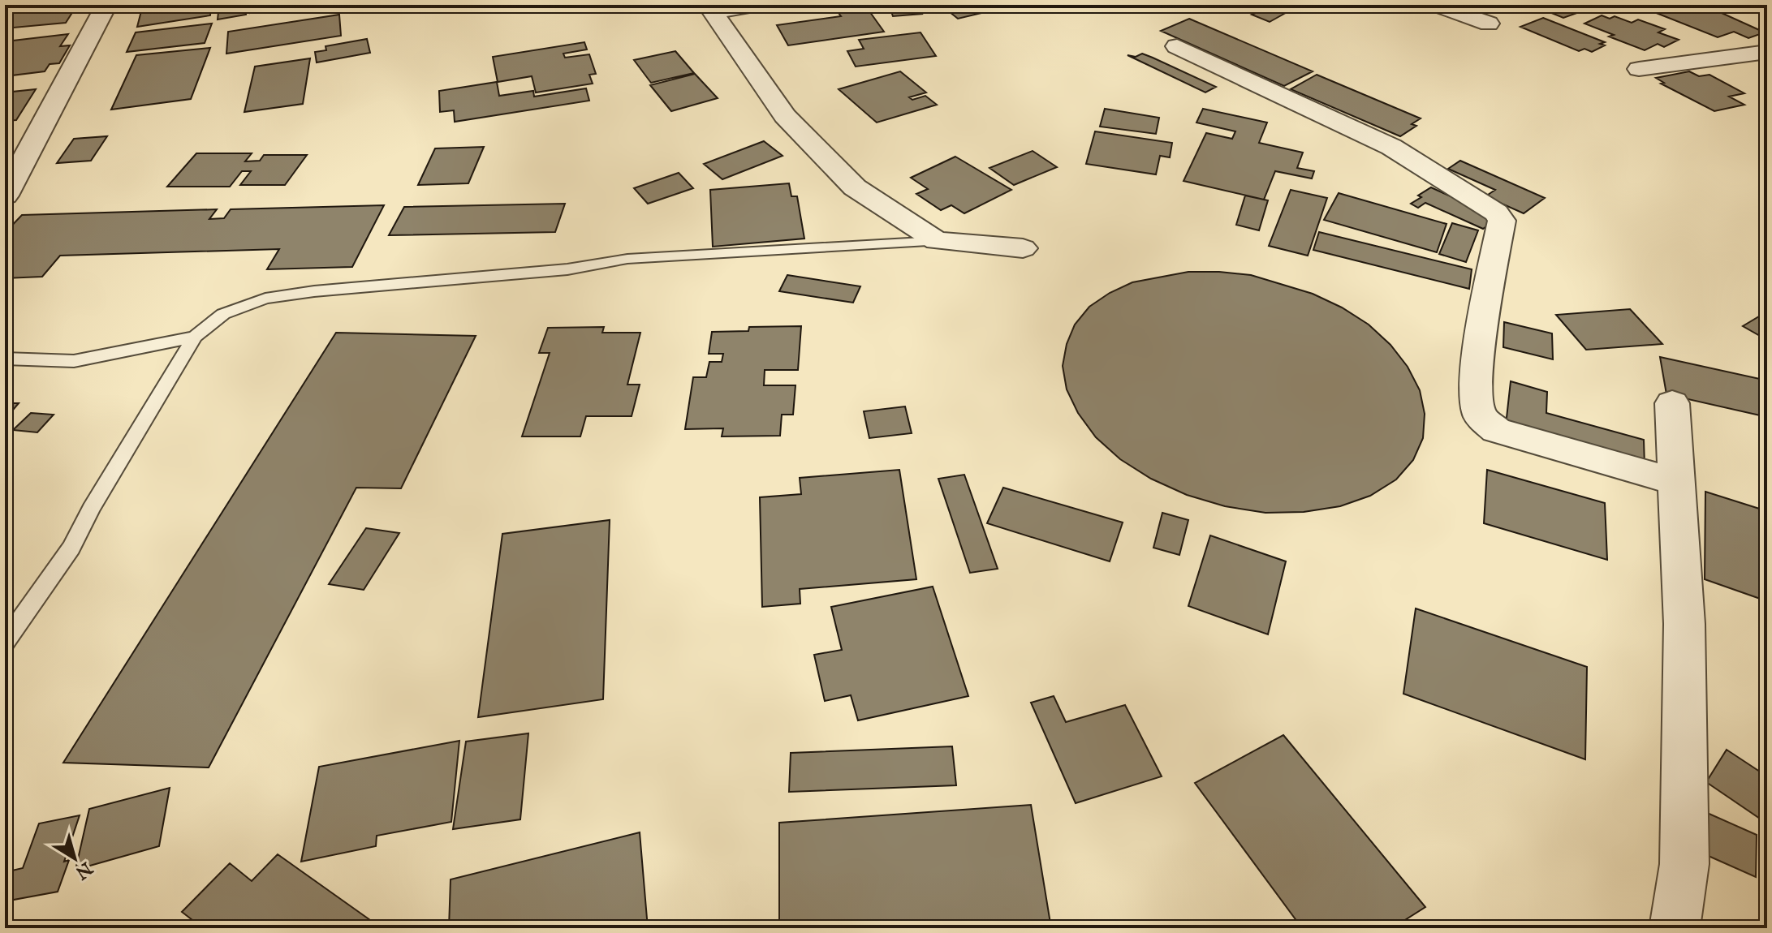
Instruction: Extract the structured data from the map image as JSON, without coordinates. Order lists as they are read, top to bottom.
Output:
{
  "north": "bottom right"
}
